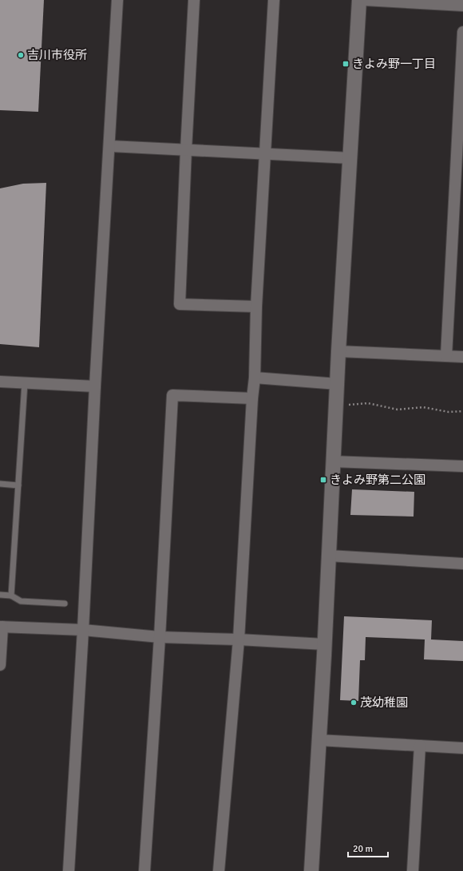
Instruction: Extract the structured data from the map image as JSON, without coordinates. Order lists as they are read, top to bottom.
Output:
{
  "places": {
    "other": ["吉川市役所", "茂幼稚園"],
    "transit": ["きよみ野一丁目", "きよみ野第二公園"]
  },
  "scale_bar": "20 m"
}
